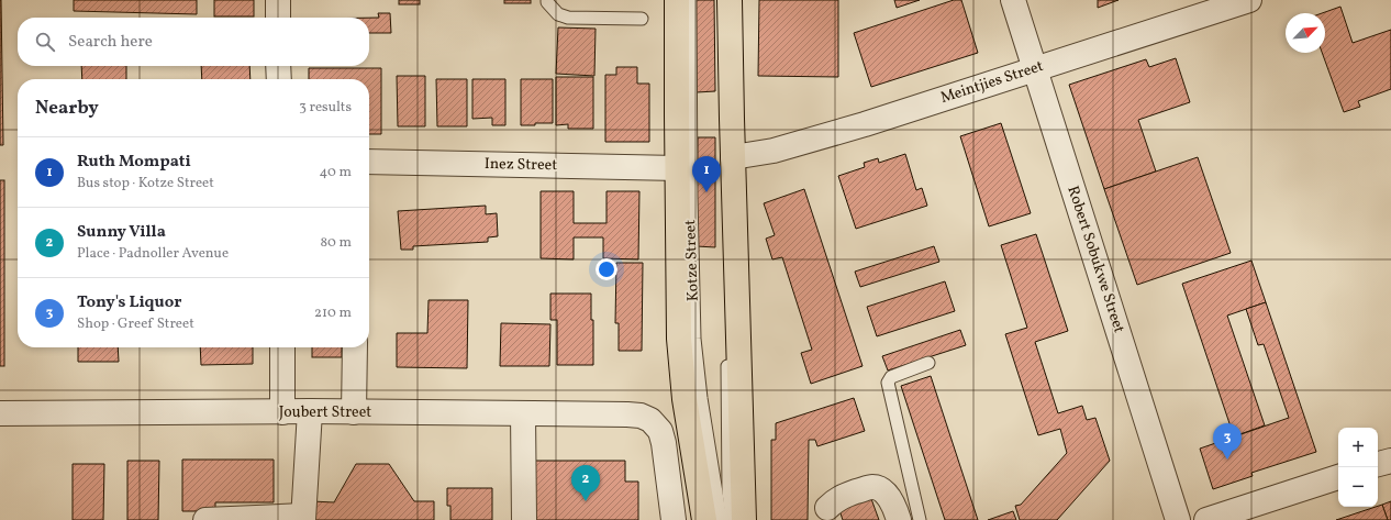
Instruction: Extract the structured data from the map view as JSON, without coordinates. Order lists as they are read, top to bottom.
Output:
{
  "streets": {
    "main road": ["Kotze Street"],
    "street": [
      "Meintjies Street",
      "Inez Street",
      "Robert Sobukwe Street",
      "Joubert Street"
    ]
  },
  "crossings": [
    ["Meintjies Street", "Robert Sobukwe Street"],
    ["Inez Street", "Kotze Street"]
  ],
  "north": "top right",
  "page": {
    "search": "Search here",
    "heading": ["Nearby", "3 results"],
    "list": [
      {
        "mark": "1",
        "name": "Ruth Mompati",
        "note": "Bus stop · Kotze Street",
        "value": "40 m"
      },
      {
        "mark": "2",
        "name": "Sunny Villa",
        "note": "Place · Padnoller Avenue",
        "value": "80 m"
      },
      {
        "mark": "3",
        "name": "Tony's Liquor",
        "note": "Shop · Greef Street",
        "value": "210 m"
      }
    ],
    "pins": ["1", "3", "2"],
    "map_buttons": ["+", "−"]
  }
}
